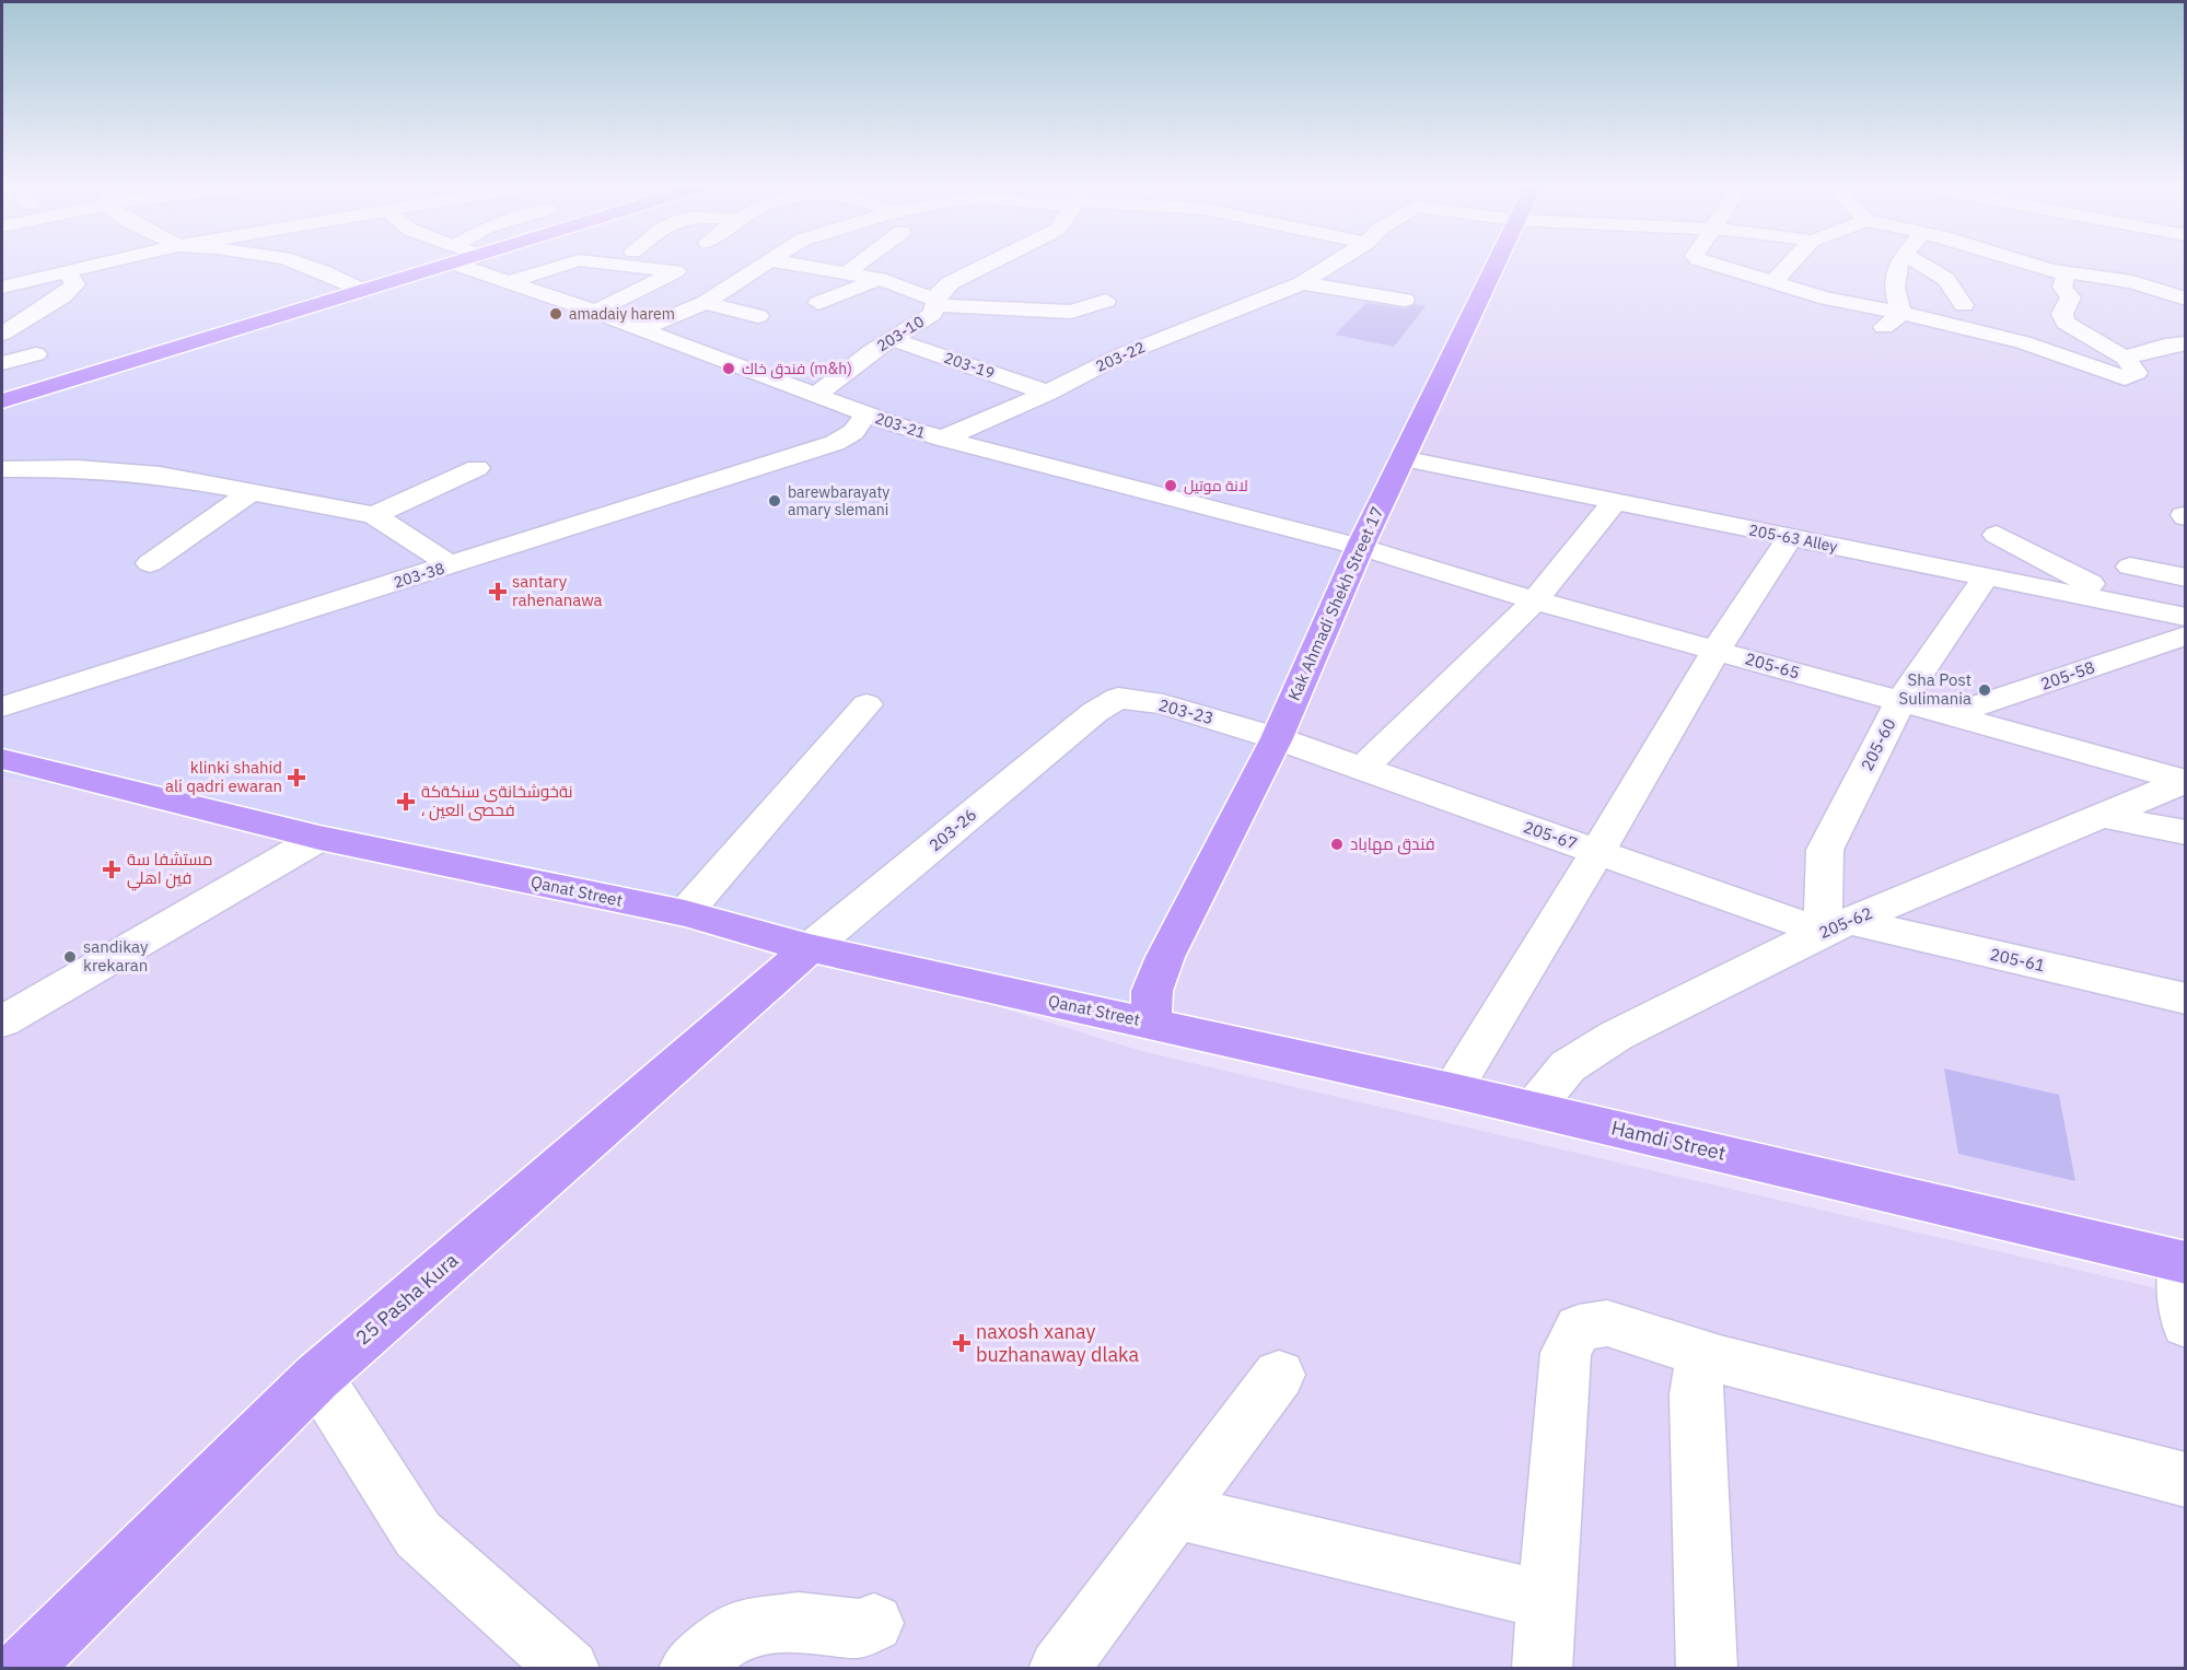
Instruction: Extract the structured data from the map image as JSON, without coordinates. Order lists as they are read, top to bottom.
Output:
{
  "streets": {
    "main road": [
      "Kak Ahmadi Shekh Street 17",
      "Qanat Street",
      "Hamdi Street",
      "25 Pasha Kura"
    ],
    "street": [
      "203-10",
      "203-22",
      "203-19",
      "203-21",
      "205-63 Alley",
      "203-38",
      "205-65",
      "205-58",
      "203-23",
      "205-60",
      "203-26",
      "205-67",
      "205-62",
      "205-61"
    ]
  },
  "crossings": [
    ["203-10", "203-19"],
    ["203-10", "203-21"],
    ["203-22", "203-19"],
    ["203-22", "203-21"],
    ["203-22", "203-38"],
    ["203-21", "203-38"],
    ["203-21", "Kak Ahmadi Shekh Street 17"],
    ["203-21", "205-65"],
    ["205-63 Alley", "Kak Ahmadi Shekh Street 17"],
    ["205-63 Alley", "205-60"],
    ["Kak Ahmadi Shekh Street 17", "205-65"],
    ["Kak Ahmadi Shekh Street 17", "203-23"],
    ["Kak Ahmadi Shekh Street 17", "205-67"],
    ["Kak Ahmadi Shekh Street 17", "Qanat Street"],
    ["Kak Ahmadi Shekh Street 17", "Hamdi Street"],
    ["205-65", "205-58"],
    ["205-65", "205-60"],
    ["205-65", "205-62"],
    ["203-23", "203-26"],
    ["203-23", "205-67"],
    ["205-60", "205-67"],
    ["205-60", "205-62"],
    ["205-60", "205-61"],
    ["203-26", "Qanat Street"],
    ["203-26", "25 Pasha Kura"],
    ["205-67", "205-62"],
    ["205-67", "205-61"],
    ["Qanat Street", "Hamdi Street"],
    ["Qanat Street", "25 Pasha Kura"],
    ["205-62", "205-61"],
    ["205-62", "Hamdi Street"]
  ],
  "places": {
    "other": [
      "amadaiy harem",
      "فندق خاك (m&h)",
      "لانة موتيل",
      "barewbarayaty amary slemani",
      "Sha Post Sulimania",
      "فندق مهاباد",
      "sandikay krekaran"
    ],
    "health": [
      "santary rahenanawa",
      "klinki shahid ali qadri ewaran",
      "نةخوشخانةى سنكةكة ، فحصى العين",
      "مستشفا سة فين اهلي",
      "naxosh xanay buzhanaway dlaka"
    ]
  }
}
